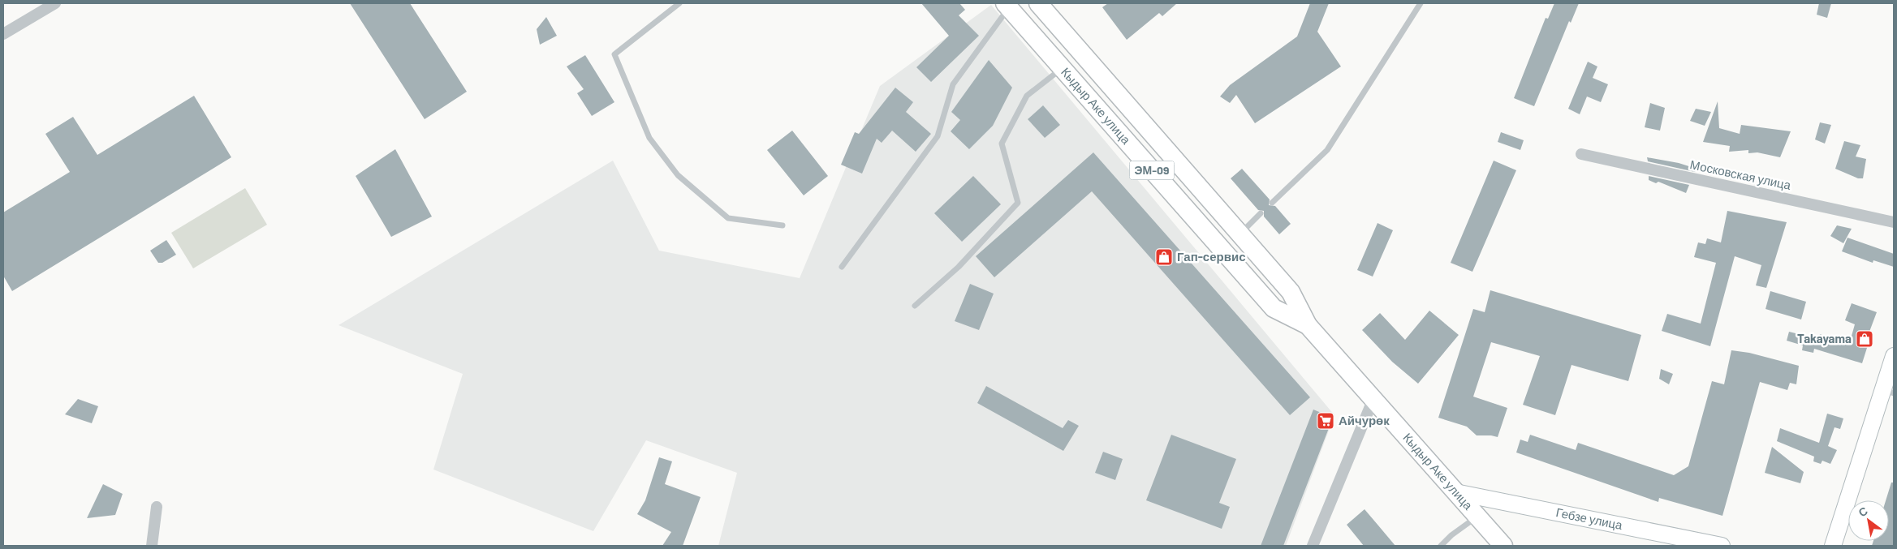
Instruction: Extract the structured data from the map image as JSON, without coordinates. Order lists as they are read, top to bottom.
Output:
{
  "streets": {
    "highway": ["Кыдыр Аке улица", "ЭМ-09"],
    "main road": ["Гебзе улица"],
    "street": ["Московская улица"]
  },
  "crossings": [
    ["Кыдыр Аке улица", "Гебзе улица"]
  ],
  "places": {
    "shop": ["Гап-сервис", "Takayama"],
    "supermarket": ["Айчурөк"]
  },
  "north": "top left"
}
